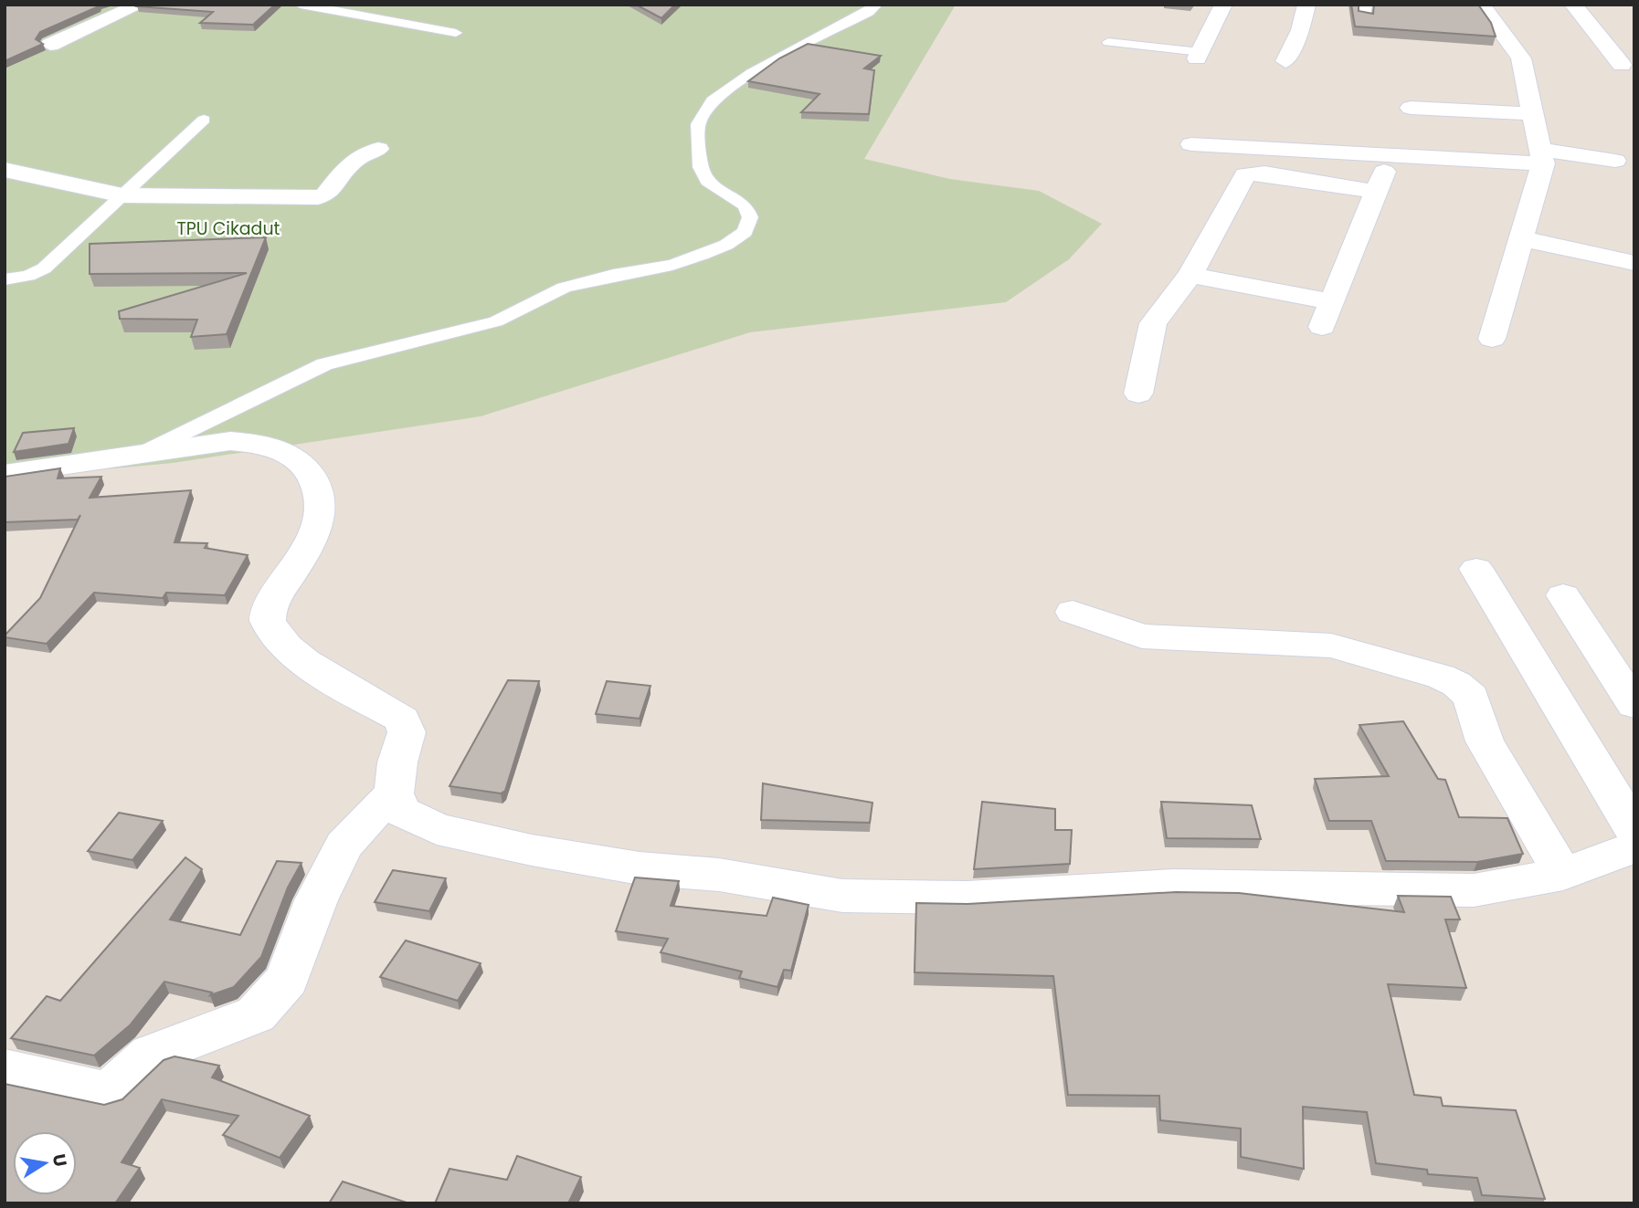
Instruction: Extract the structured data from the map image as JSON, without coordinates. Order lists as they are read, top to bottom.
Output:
{
  "parks": ["TPU Cikadut"],
  "north": "right"
}
